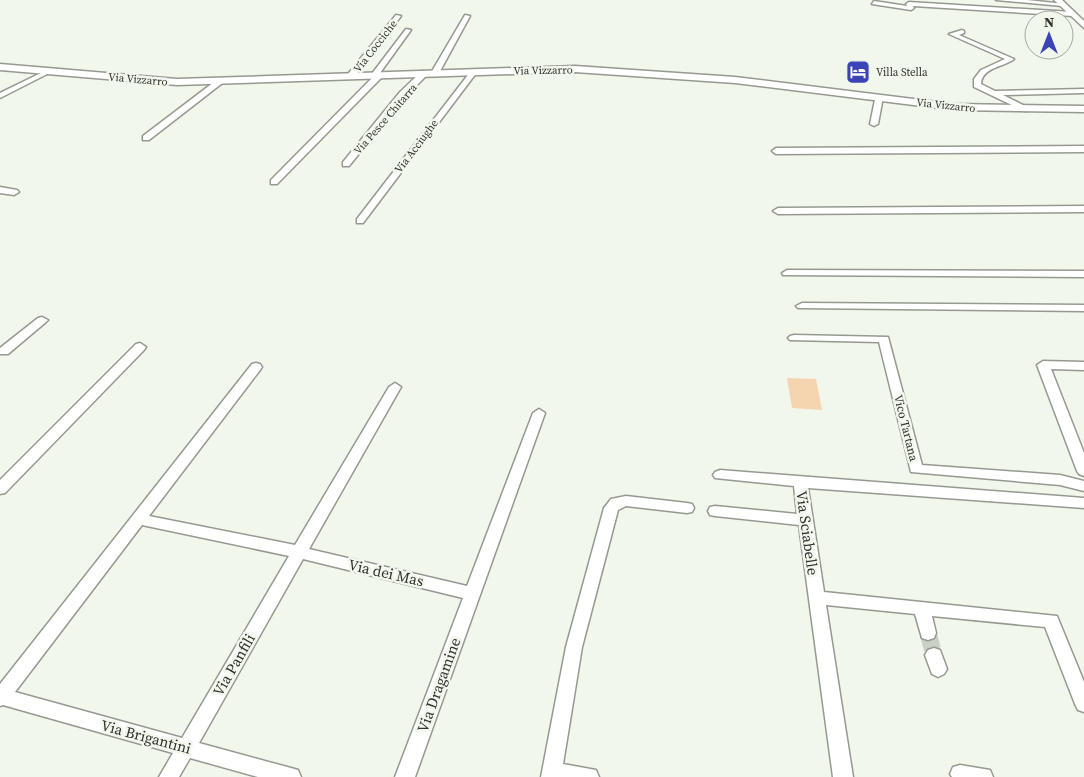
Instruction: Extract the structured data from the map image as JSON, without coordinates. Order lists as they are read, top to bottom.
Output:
{
  "streets": {
    "street": [
      "Via Cocciche",
      "Via Vizzarro",
      "Via Pesce Chitarra",
      "Via Acciughe",
      "Vico Tartana",
      "Via Sciabelle",
      "Via dei Mas",
      "Via Panfili",
      "Via Dragamine",
      "Via Brigantini"
    ]
  },
  "crossings": [
    ["Via Cocciche", "Via Vizzarro"],
    ["Via Vizzarro", "Via Pesce Chitarra"],
    ["Via Vizzarro", "Via Acciughe"],
    ["Via dei Mas", "Via Panfili"],
    ["Via dei Mas", "Via Dragamine"],
    ["Via Panfili", "Via Brigantini"]
  ],
  "places": {
    "hotel": ["Villa Stella"]
  },
  "north": "top"
}
